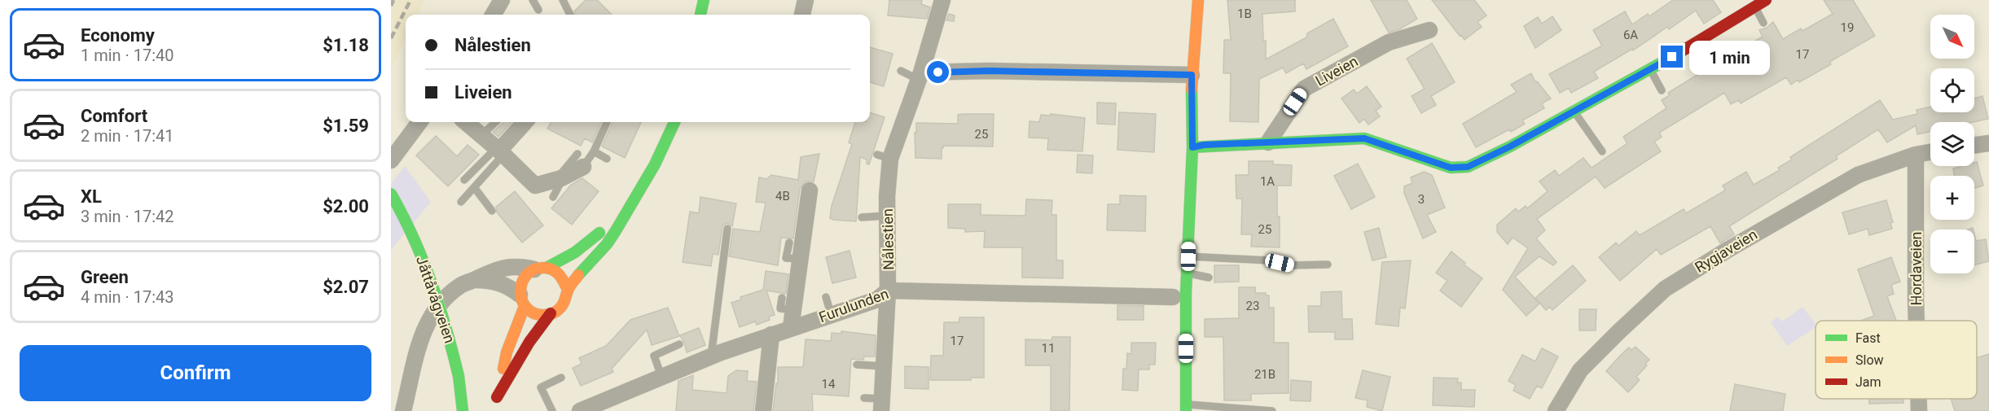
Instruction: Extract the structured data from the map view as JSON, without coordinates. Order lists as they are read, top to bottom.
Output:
{
  "streets": {
    "street": [
      "Liveien",
      "Nålestien",
      "Rygjaveien",
      "Hordaveien",
      "Jåttåvågveien",
      "Furulunden"
    ]
  },
  "crossings": [
    ["Nålestien", "Furulunden"],
    ["Rygjaveien", "Hordaveien"]
  ],
  "house_numbers": [
    "1B",
    "19",
    "6A",
    "17",
    "25",
    "1A",
    "4B",
    "3",
    "25",
    "23",
    "17",
    "11",
    "21B",
    "14"
  ],
  "legend": ["Fast", "Slow", "Jam"],
  "north": "bottom right",
  "page": {
    "list": [
      {
        "name": "Economy",
        "note": "1 min · 17:40",
        "value": "$1.18"
      },
      {
        "name": "Comfort",
        "note": "2 min · 17:41",
        "value": "$1.59"
      },
      {
        "name": "XL",
        "note": "3 min · 17:42",
        "value": "$2.00"
      },
      {
        "name": "Green",
        "note": "4 min · 17:43",
        "value": "$2.07"
      }
    ],
    "map_buttons": ["+", "−"],
    "banner": ["Nålestien", "Liveien"],
    "bubble": "1 min",
    "buttons": "Confirm"
  }
}
